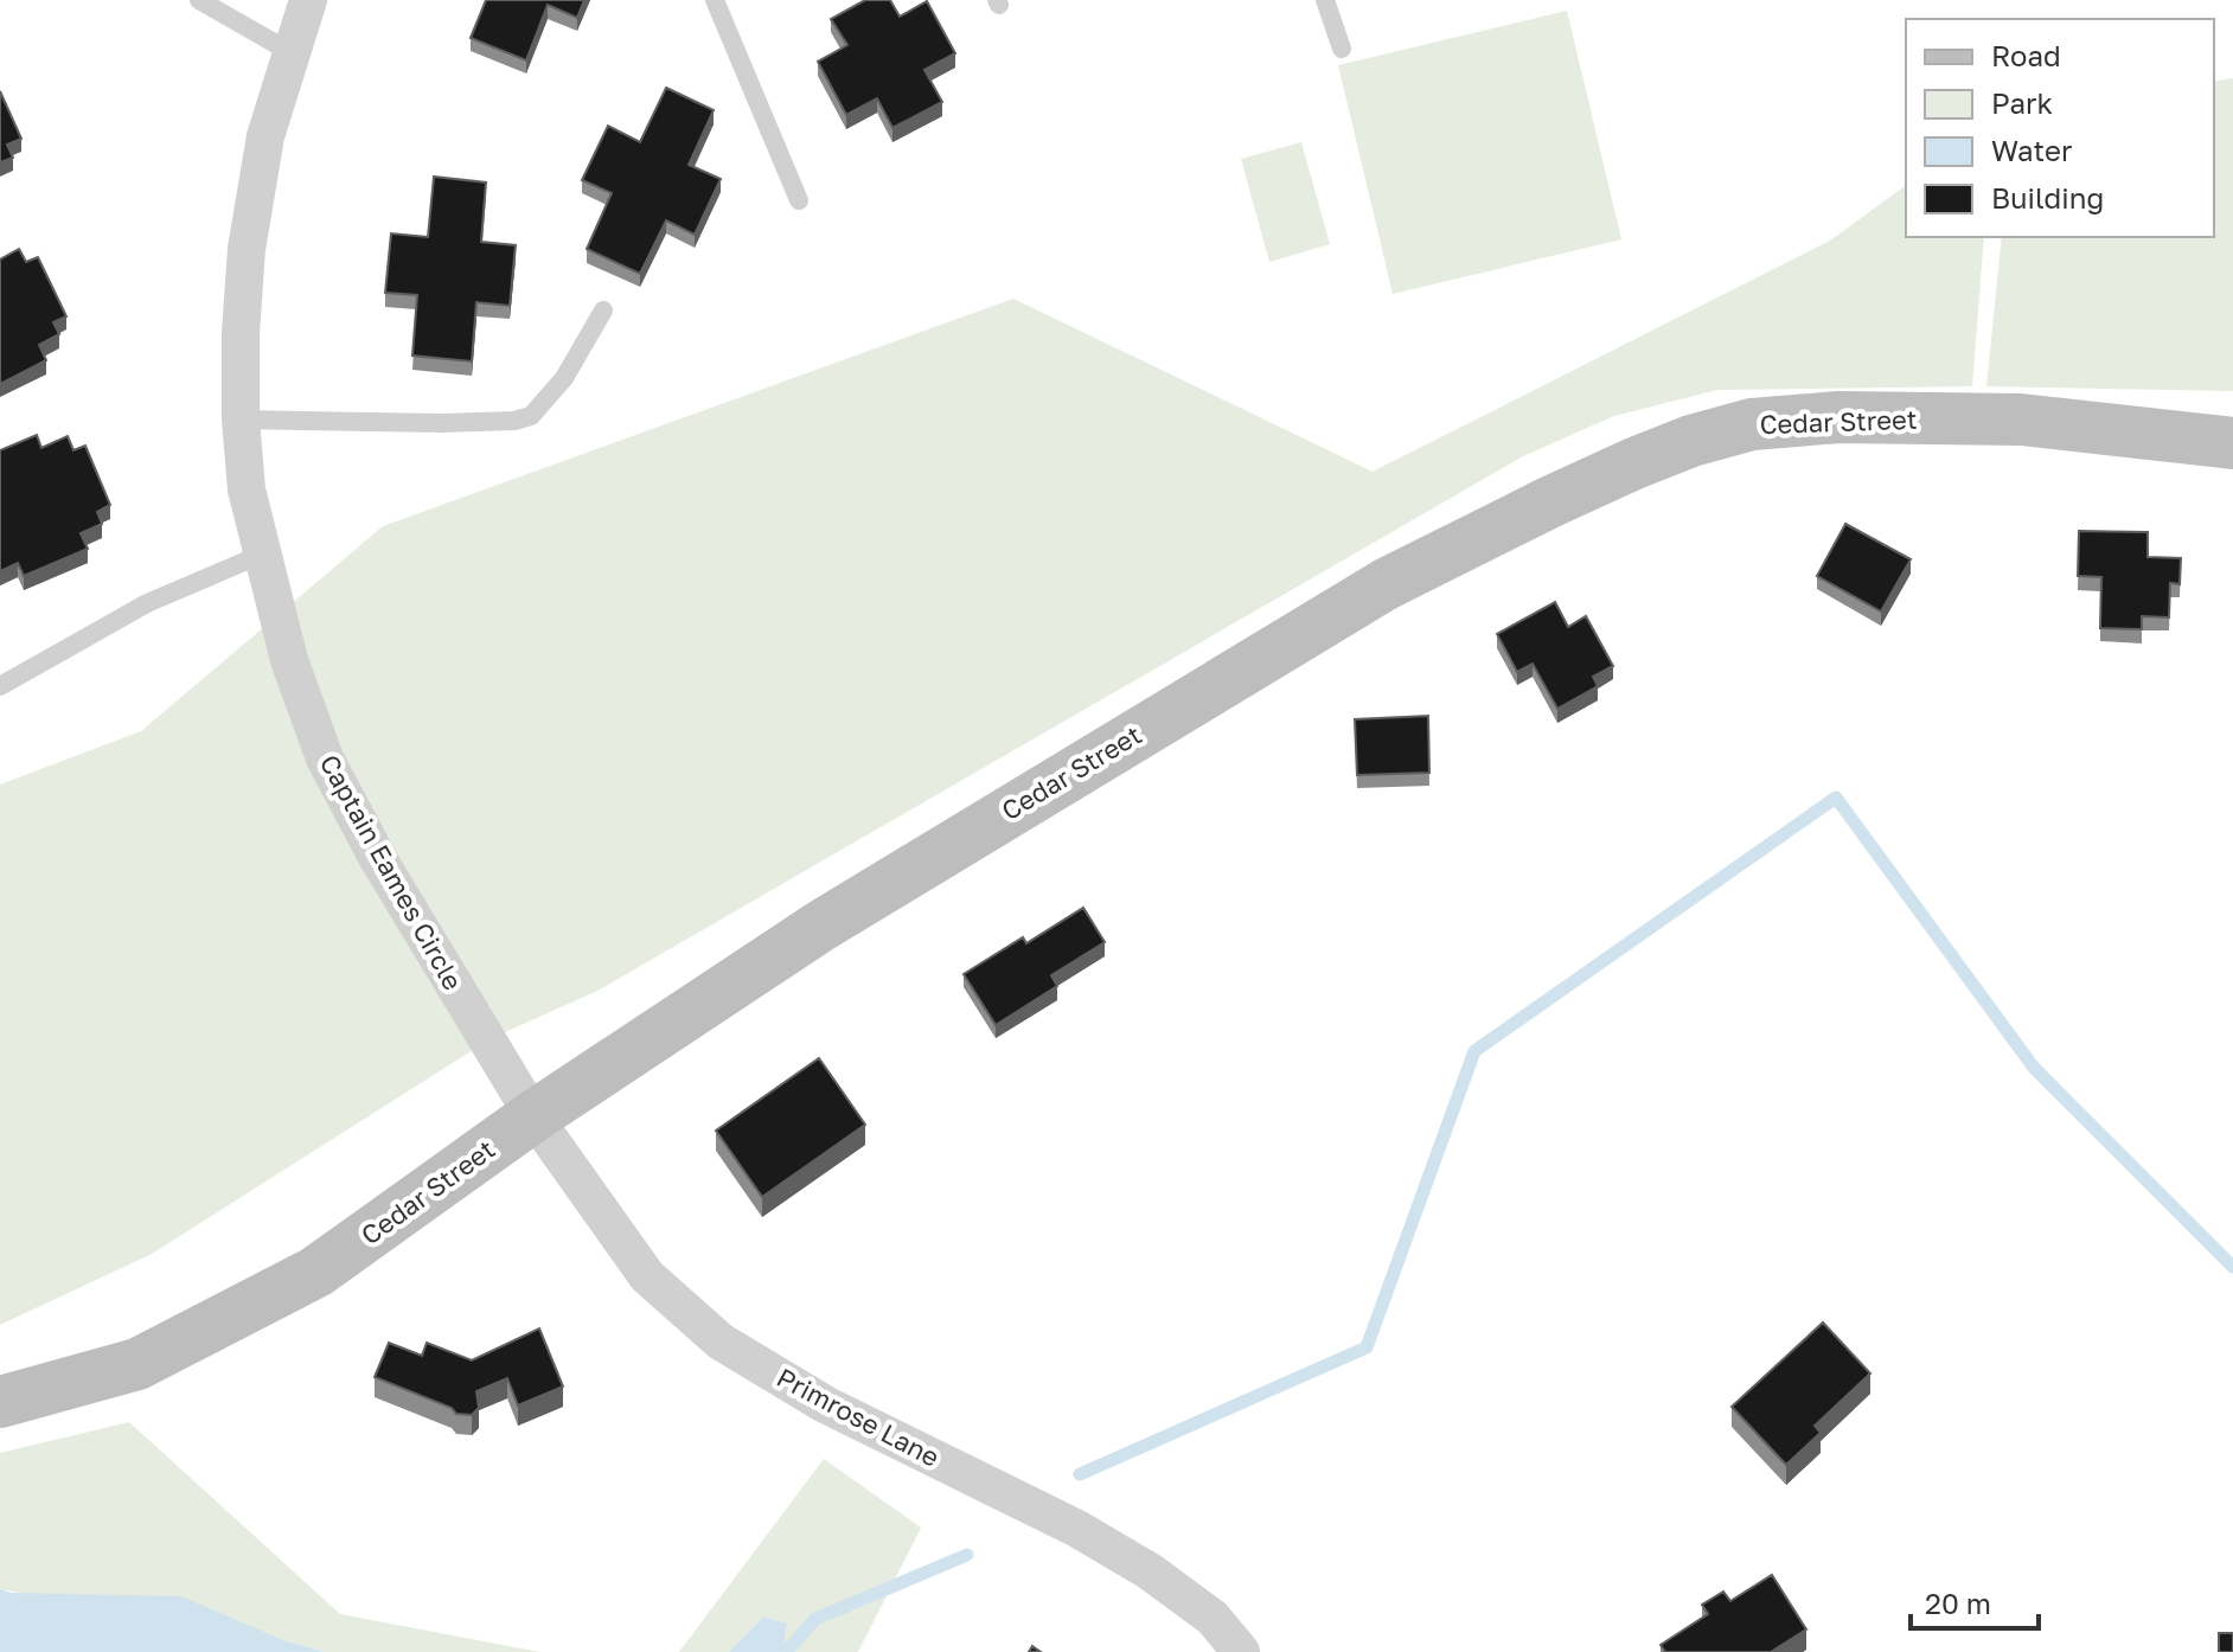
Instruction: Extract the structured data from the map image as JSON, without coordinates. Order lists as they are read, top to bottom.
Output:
{
  "streets": {
    "street": ["Cedar Street", "Captain Eames Circle", "Primrose Lane"]
  },
  "crossings": [
    ["Cedar Street", "Captain Eames Circle"],
    ["Cedar Street", "Primrose Lane"],
    ["Captain Eames Circle", "Primrose Lane"]
  ],
  "legend": [
    "Road",
    "Park",
    "Water",
    "Building"
  ],
  "scale_bar": "20 m"
}
